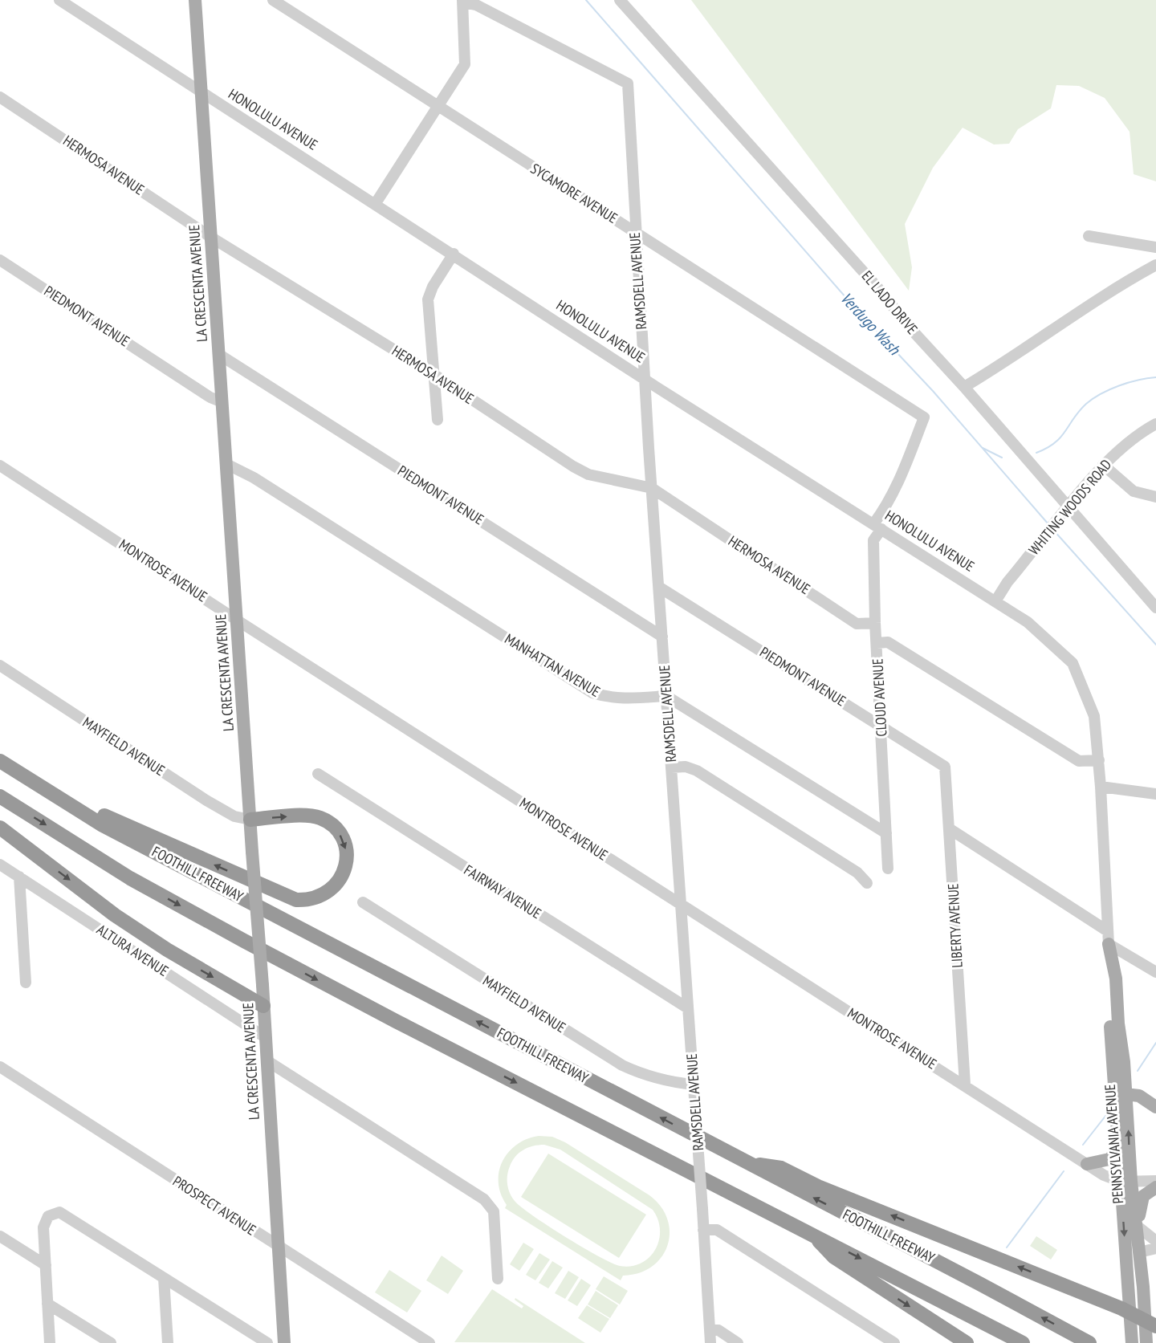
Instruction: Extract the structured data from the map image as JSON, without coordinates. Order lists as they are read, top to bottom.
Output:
{
  "streets": {
    "highway": ["FOOTHILL FREEWAY"],
    "main road": ["LA CRESCENTA AVENUE", "PENNSYLVANIA AVENUE"],
    "street": [
      "HONOLULU AVENUE",
      "HERMOSA AVENUE",
      "SYCAMORE AVENUE",
      "RAMSDELL AVENUE",
      "EL LADO DRIVE",
      "PIEDMONT AVENUE",
      "WHITING WOODS ROAD",
      "MONTROSE AVENUE",
      "MANHATTAN AVENUE",
      "CLOUD AVENUE",
      "MAYFIELD AVENUE",
      "FAIRWAY AVENUE",
      "LIBERTY AVENUE",
      "ALTURA AVENUE",
      "PROSPECT AVENUE"
    ]
  },
  "crossings": [
    ["HONOLULU AVENUE", "RAMSDELL AVENUE"],
    ["HONOLULU AVENUE", "LA CRESCENTA AVENUE"],
    ["HONOLULU AVENUE", "WHITING WOODS ROAD"],
    ["HONOLULU AVENUE", "CLOUD AVENUE"],
    ["HONOLULU AVENUE", "PENNSYLVANIA AVENUE"],
    ["HERMOSA AVENUE", "RAMSDELL AVENUE"],
    ["HERMOSA AVENUE", "LA CRESCENTA AVENUE"],
    ["HERMOSA AVENUE", "CLOUD AVENUE"],
    ["SYCAMORE AVENUE", "RAMSDELL AVENUE"],
    ["SYCAMORE AVENUE", "CLOUD AVENUE"],
    ["RAMSDELL AVENUE", "PIEDMONT AVENUE"],
    ["RAMSDELL AVENUE", "MONTROSE AVENUE"],
    ["RAMSDELL AVENUE", "MANHATTAN AVENUE"],
    ["RAMSDELL AVENUE", "MAYFIELD AVENUE"],
    ["RAMSDELL AVENUE", "FAIRWAY AVENUE"],
    ["LA CRESCENTA AVENUE", "PIEDMONT AVENUE"],
    ["LA CRESCENTA AVENUE", "MONTROSE AVENUE"],
    ["LA CRESCENTA AVENUE", "MANHATTAN AVENUE"],
    ["LA CRESCENTA AVENUE", "MAYFIELD AVENUE"],
    ["LA CRESCENTA AVENUE", "ALTURA AVENUE"],
    ["LA CRESCENTA AVENUE", "PROSPECT AVENUE"],
    ["EL LADO DRIVE", "WHITING WOODS ROAD"],
    ["PIEDMONT AVENUE", "CLOUD AVENUE"],
    ["PIEDMONT AVENUE", "LIBERTY AVENUE"],
    ["MONTROSE AVENUE", "LIBERTY AVENUE"],
    ["MONTROSE AVENUE", "PENNSYLVANIA AVENUE"]
  ],
  "water": ["Verdugo Wash"]
}
